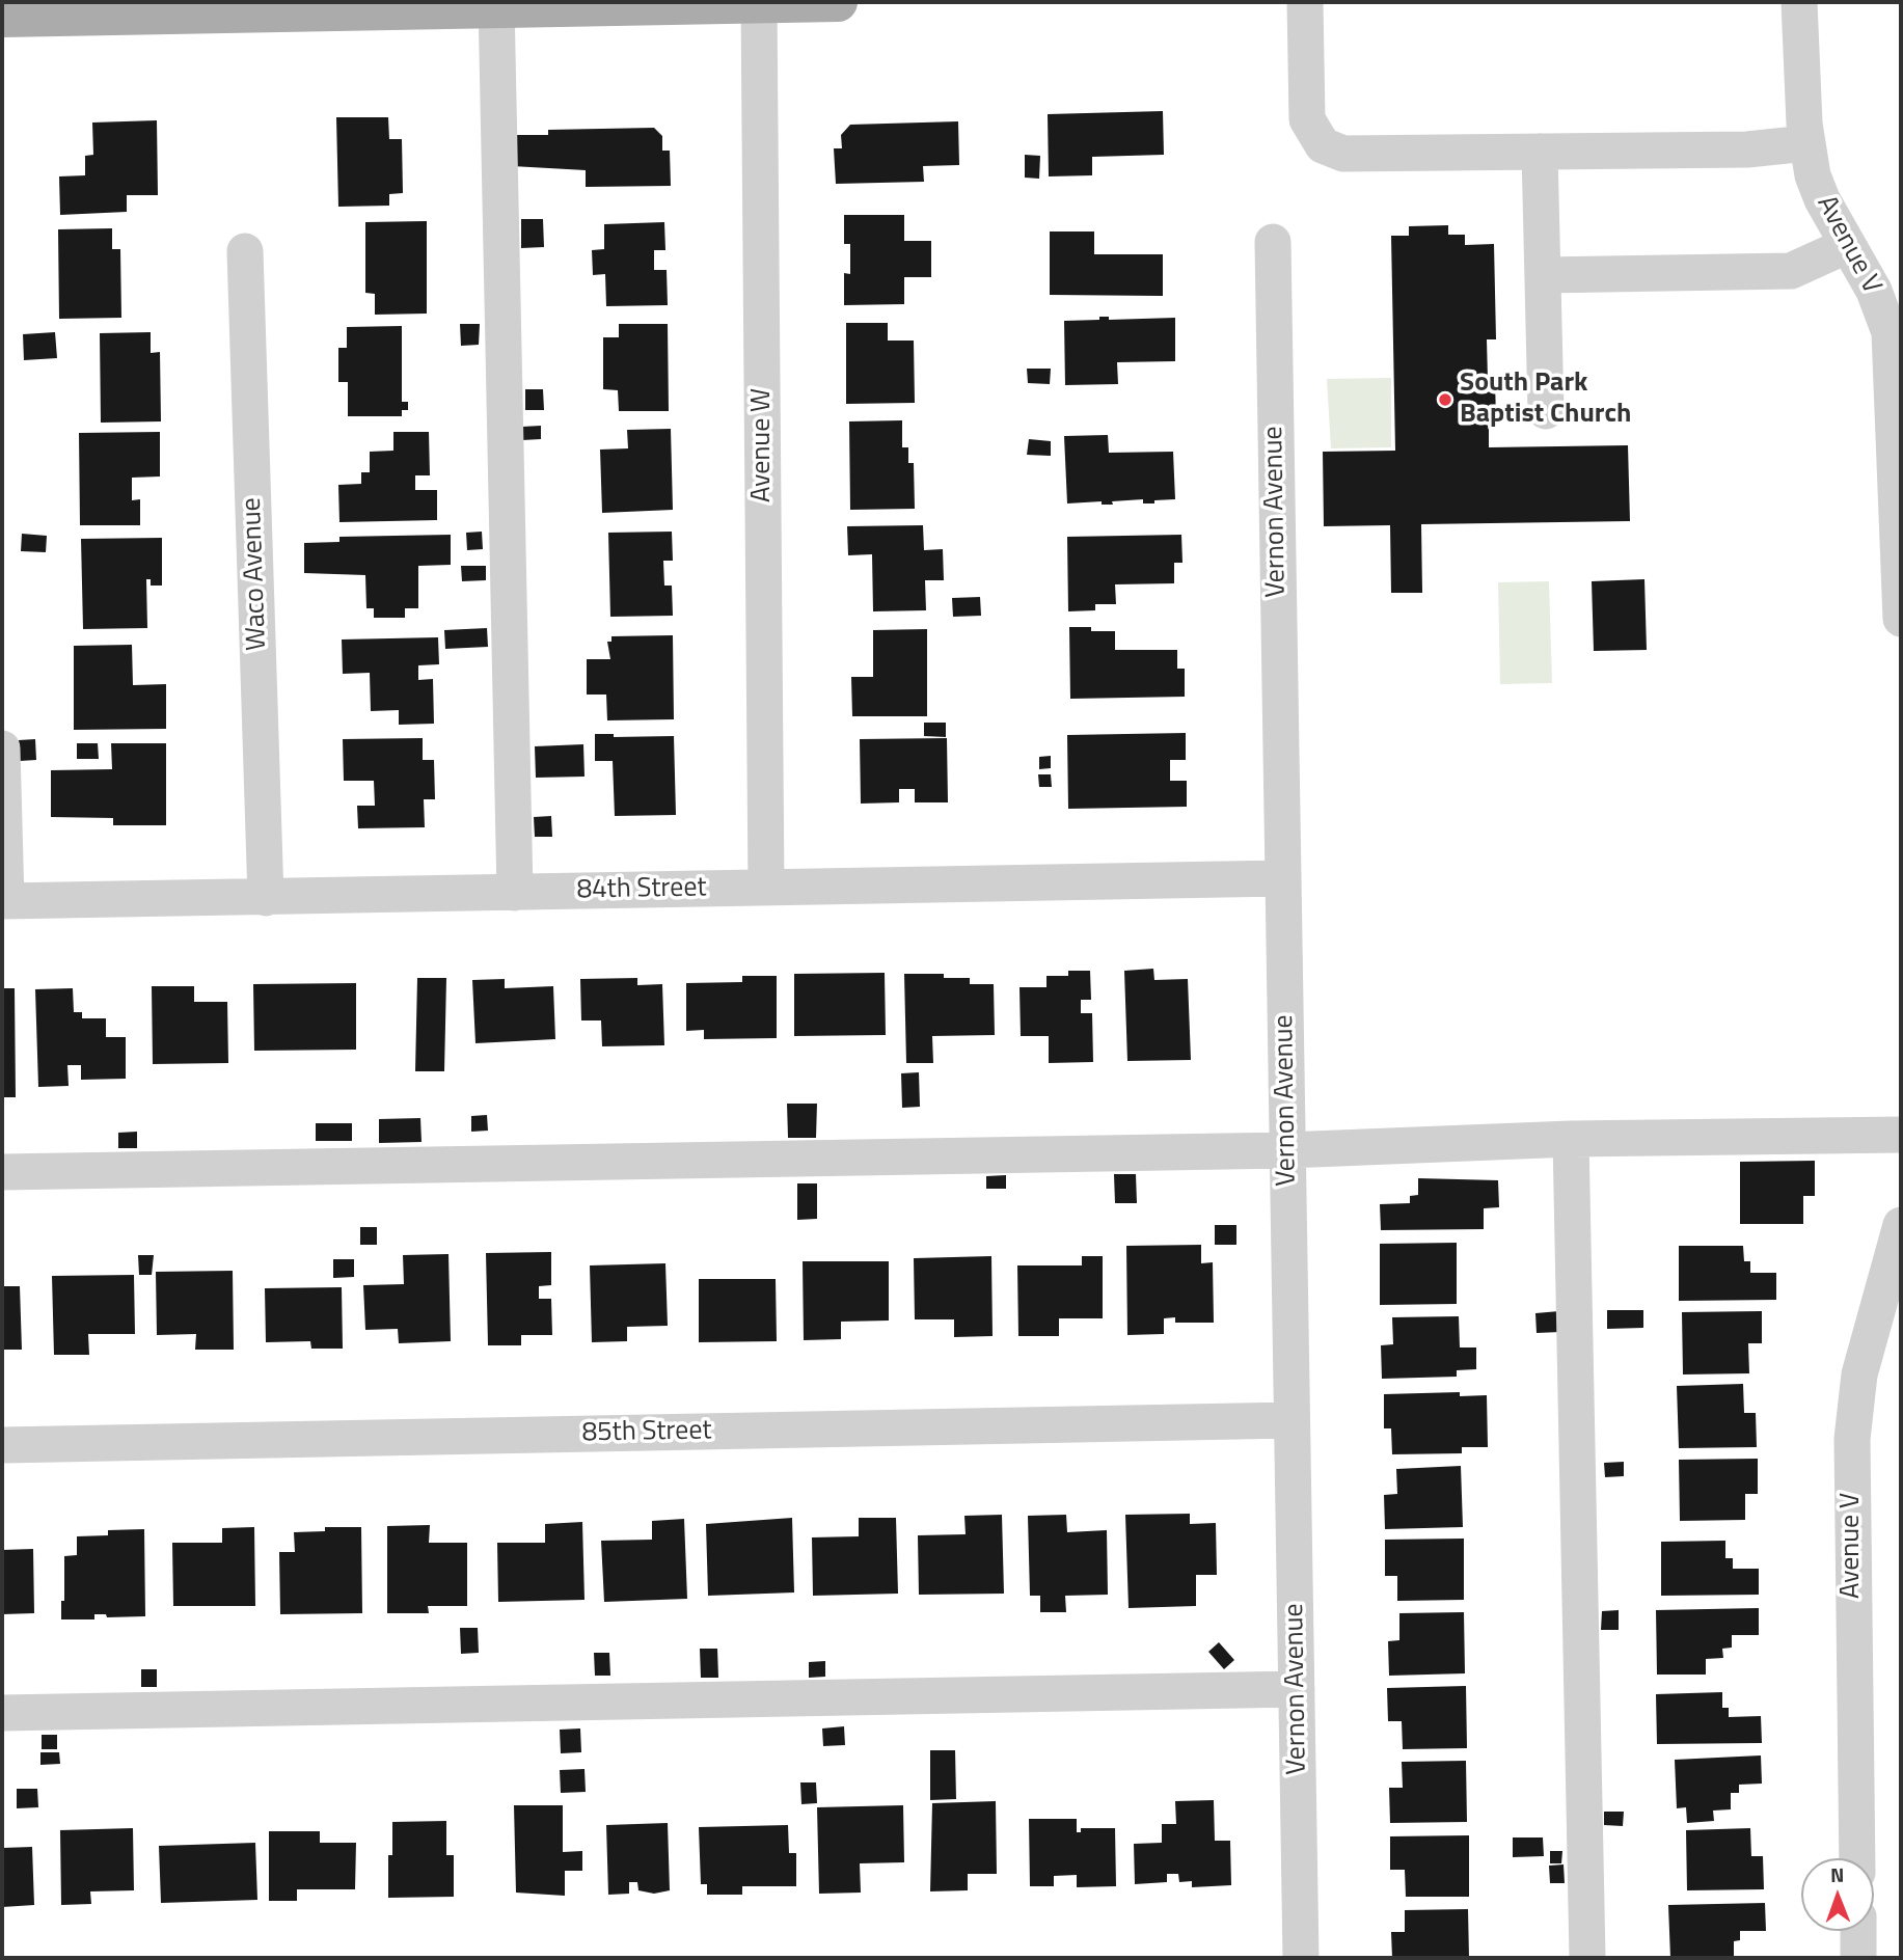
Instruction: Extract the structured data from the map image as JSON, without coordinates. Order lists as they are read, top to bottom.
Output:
{
  "streets": {
    "street": [
      "Avenue V",
      "Avenue W",
      "Vernon Avenue",
      "Waco Avenue",
      "84th Street",
      "85th Street"
    ]
  },
  "crossings": [
    ["Avenue W", "84th Street"],
    ["Vernon Avenue", "84th Street"],
    ["Vernon Avenue", "85th Street"],
    ["Waco Avenue", "84th Street"]
  ],
  "places": ["South Park Baptist Church"],
  "north": "top"
}
